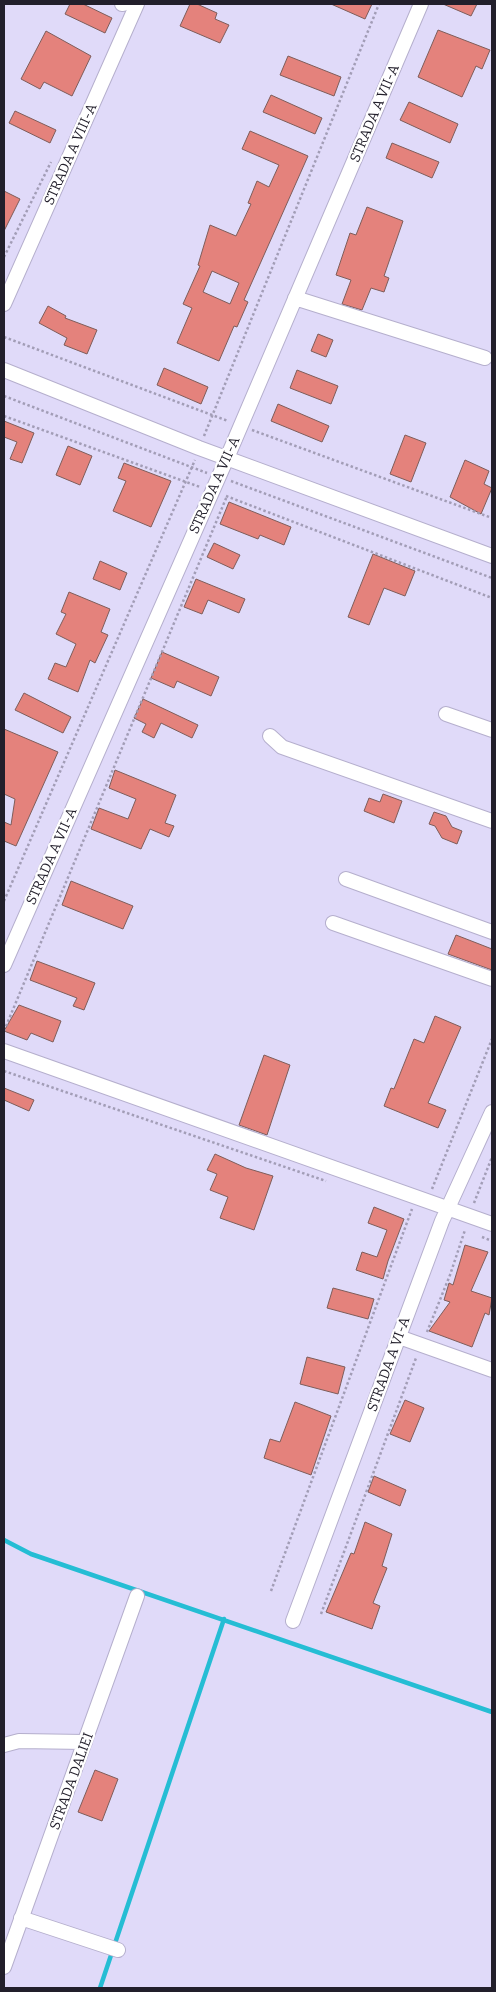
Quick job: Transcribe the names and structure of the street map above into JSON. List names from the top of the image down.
{
  "streets": {
    "street": [
      "STRADA A VII-A",
      "STRADA A VIII-A",
      "STRADA A VI-A",
      "STRADA DALIEI"
    ]
  }
}
